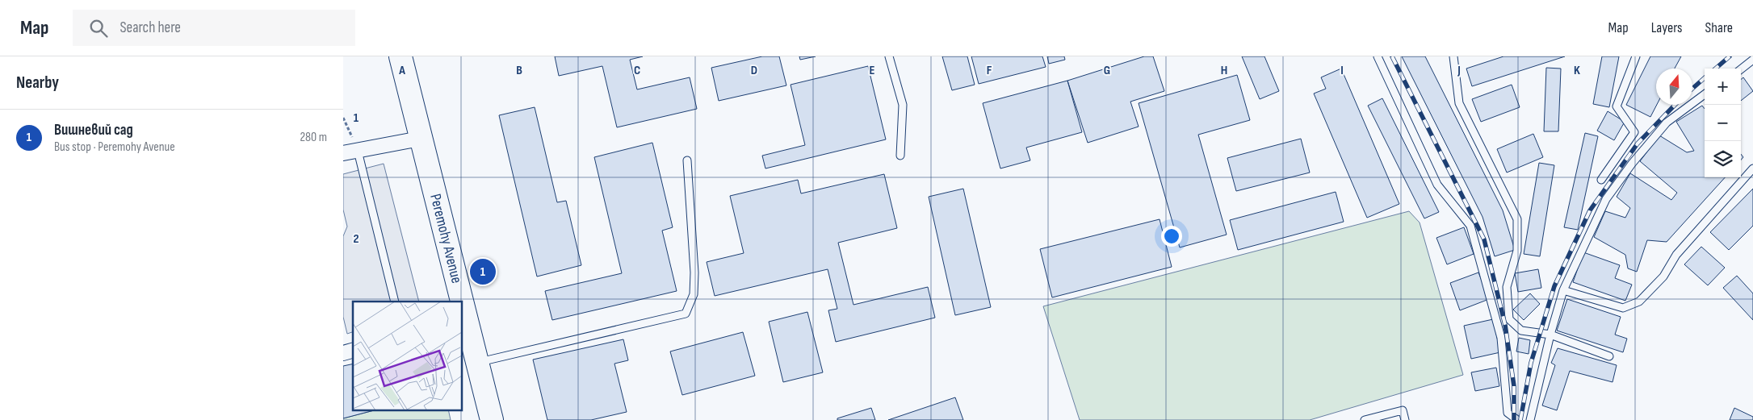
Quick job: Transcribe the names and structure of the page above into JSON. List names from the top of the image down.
{
  "streets": {
    "main road": ["Peremohy Avenue"]
  },
  "north": "top",
  "page": {
    "header": "Map",
    "search": "Search here",
    "nav": ["Map", "Layers", "Share"],
    "heading": "Nearby",
    "map_buttons": ["+", "−"],
    "list": [
      {
        "mark": "1",
        "name": "Вишневий сад",
        "note": "Bus stop · Peremohy Avenue",
        "value": "280 m"
      }
    ],
    "pins": "1"
  },
  "grid": {
    "columns": [
      "A",
      "B",
      "C",
      "D",
      "E",
      "F",
      "G",
      "H",
      "I",
      "J",
      "K"
    ],
    "rows": ["1", "2"]
  }
}
